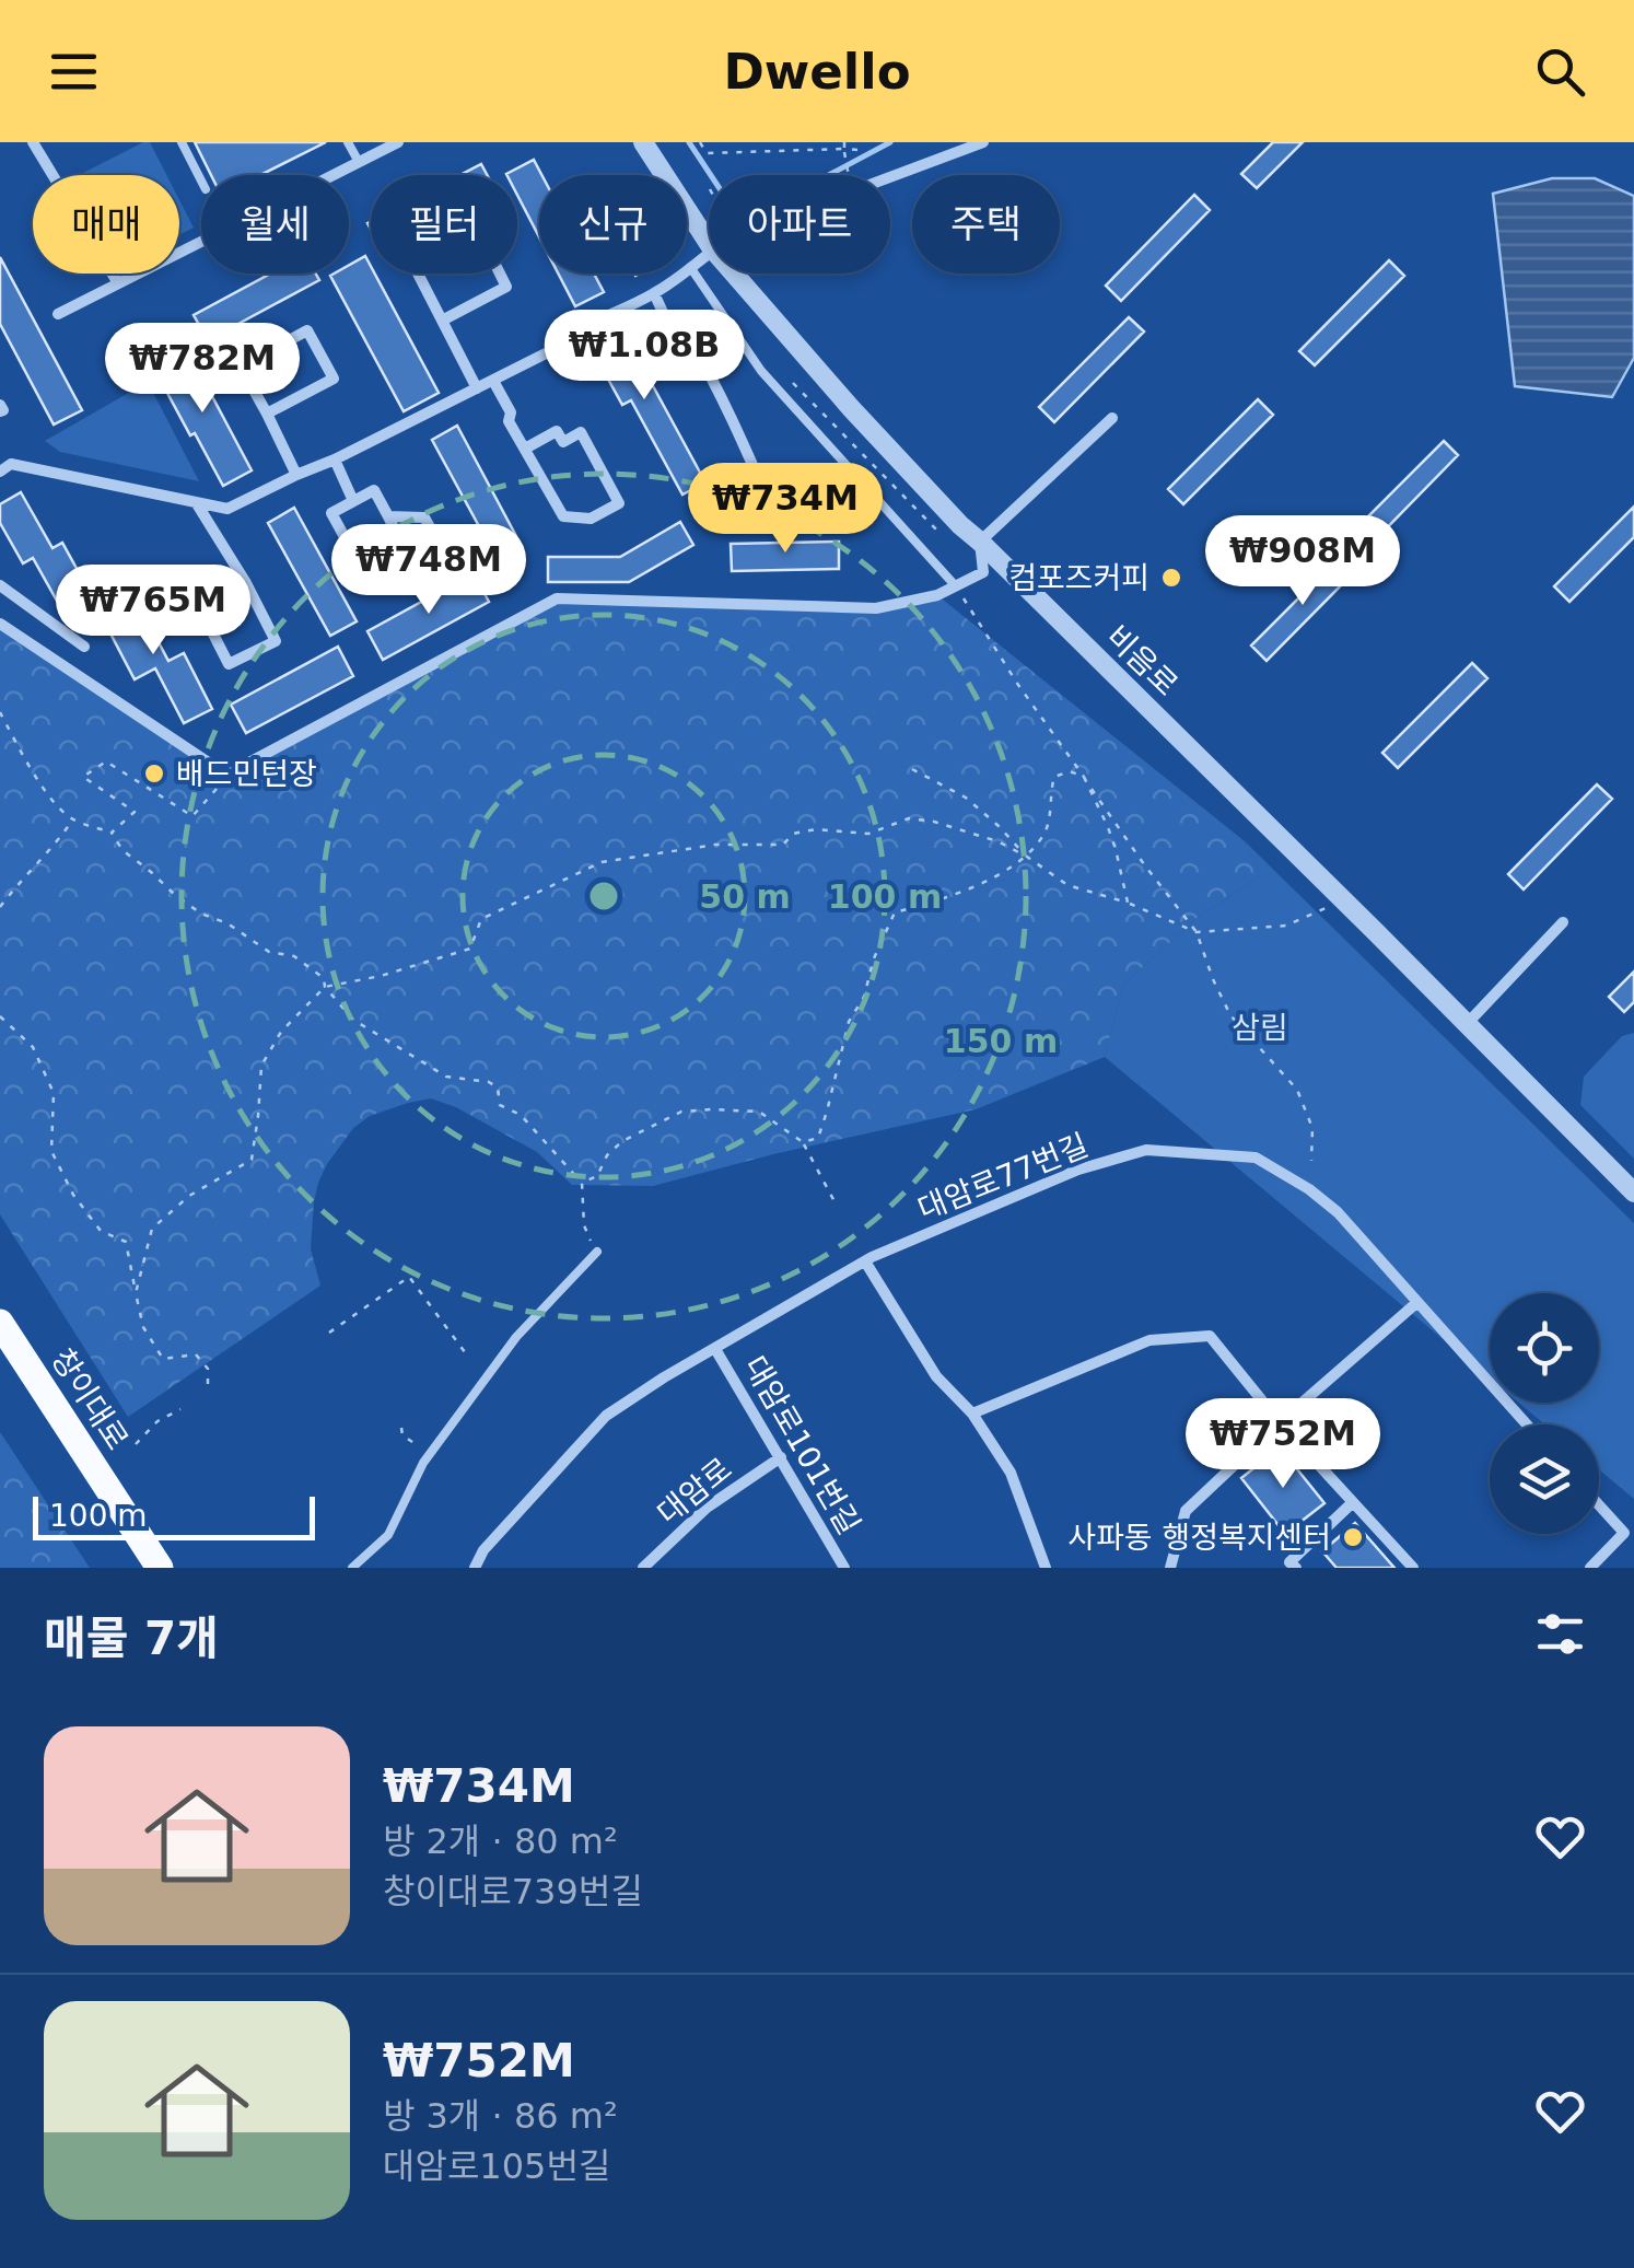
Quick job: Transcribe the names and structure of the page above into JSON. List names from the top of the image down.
{
  "streets": {
    "main road": ["창이대로"],
    "street": [
      "비음로",
      "대암로77번길",
      "대암로101번길",
      "대암로"
    ]
  },
  "crossings": [
    ["대암로77번길", "대암로101번길"],
    ["대암로101번길", "대암로"]
  ],
  "parks": ["삼림"],
  "places": ["컴포즈커피", "배드민턴장", "사파동 행정복지센터"],
  "scale_bar": "100 m",
  "page": {
    "header": "Dwello",
    "chip": [
      "매매",
      "월세",
      "필터",
      "신규",
      "아파트",
      "주택"
    ],
    "price": [
      "₩1.08B",
      "₩782M",
      "₩734M",
      "₩908M",
      "₩748M",
      "₩765M",
      "₩752M"
    ],
    "scale": "100 m",
    "heading": "매물 7개",
    "list": [
      {
        "name": "₩734M",
        "note": "방 2개 · 80 m² · 창이대로739번길"
      },
      {
        "name": "₩752M",
        "note": "방 3개 · 86 m² · 대암로105번길"
      }
    ]
  },
  "rings": ["50 m", "100 m", "150 m"]
}
